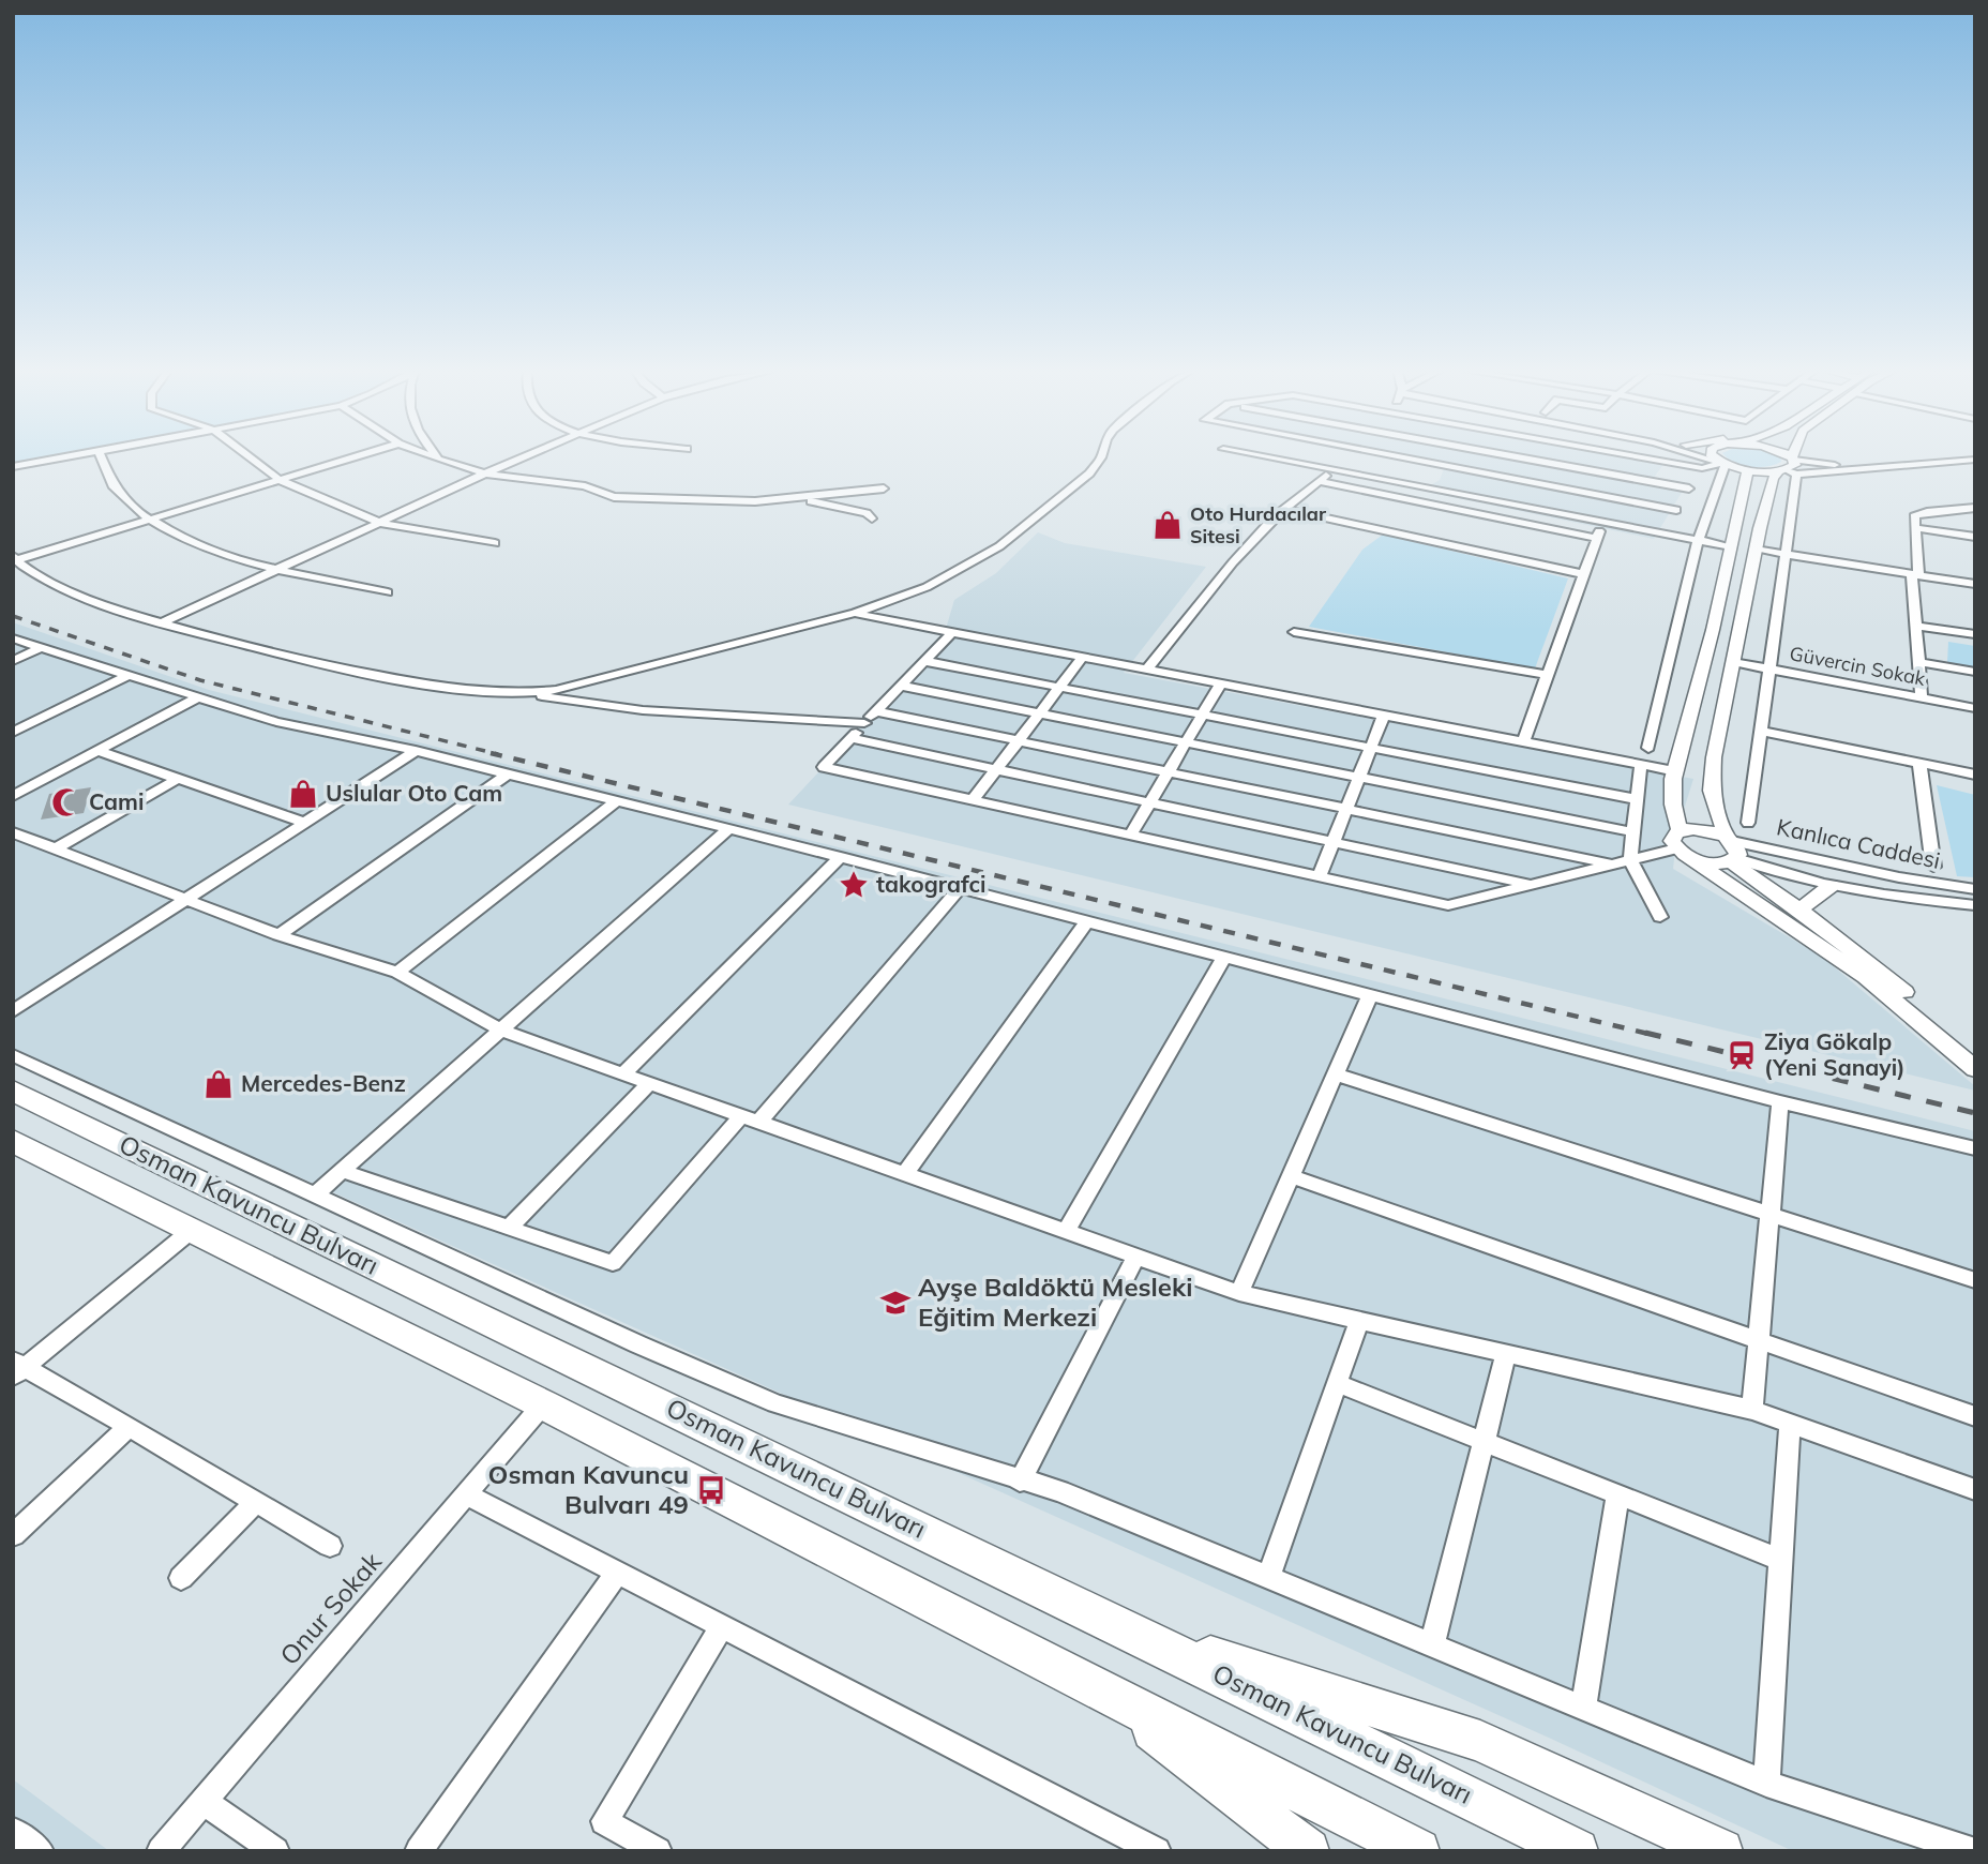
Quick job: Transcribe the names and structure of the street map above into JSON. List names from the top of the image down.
{
  "streets": {
    "highway": ["Osman Kavuncu Bulvarı"],
    "street": ["Güvercin Sokak", "Kanlıca Caddesi", "Onur Sokak"]
  },
  "crossings": [
    ["Osman Kavuncu Bulvarı", "Onur Sokak"]
  ],
  "places": {
    "shop": ["Oto Hurdacılar Sitesi", "Uslular Oto Cam", "Mercedes-Benz"],
    "mosque": ["Cami"],
    "place": ["takografci"],
    "station": ["Ziya Gökalp (Yeni Sanayi)"],
    "school or university": ["Ayşe Baldöktü Mesleki Eğitim Merkezi"],
    "bus stop": ["Osman Kavuncu Bulvarı 49"]
  }
}
